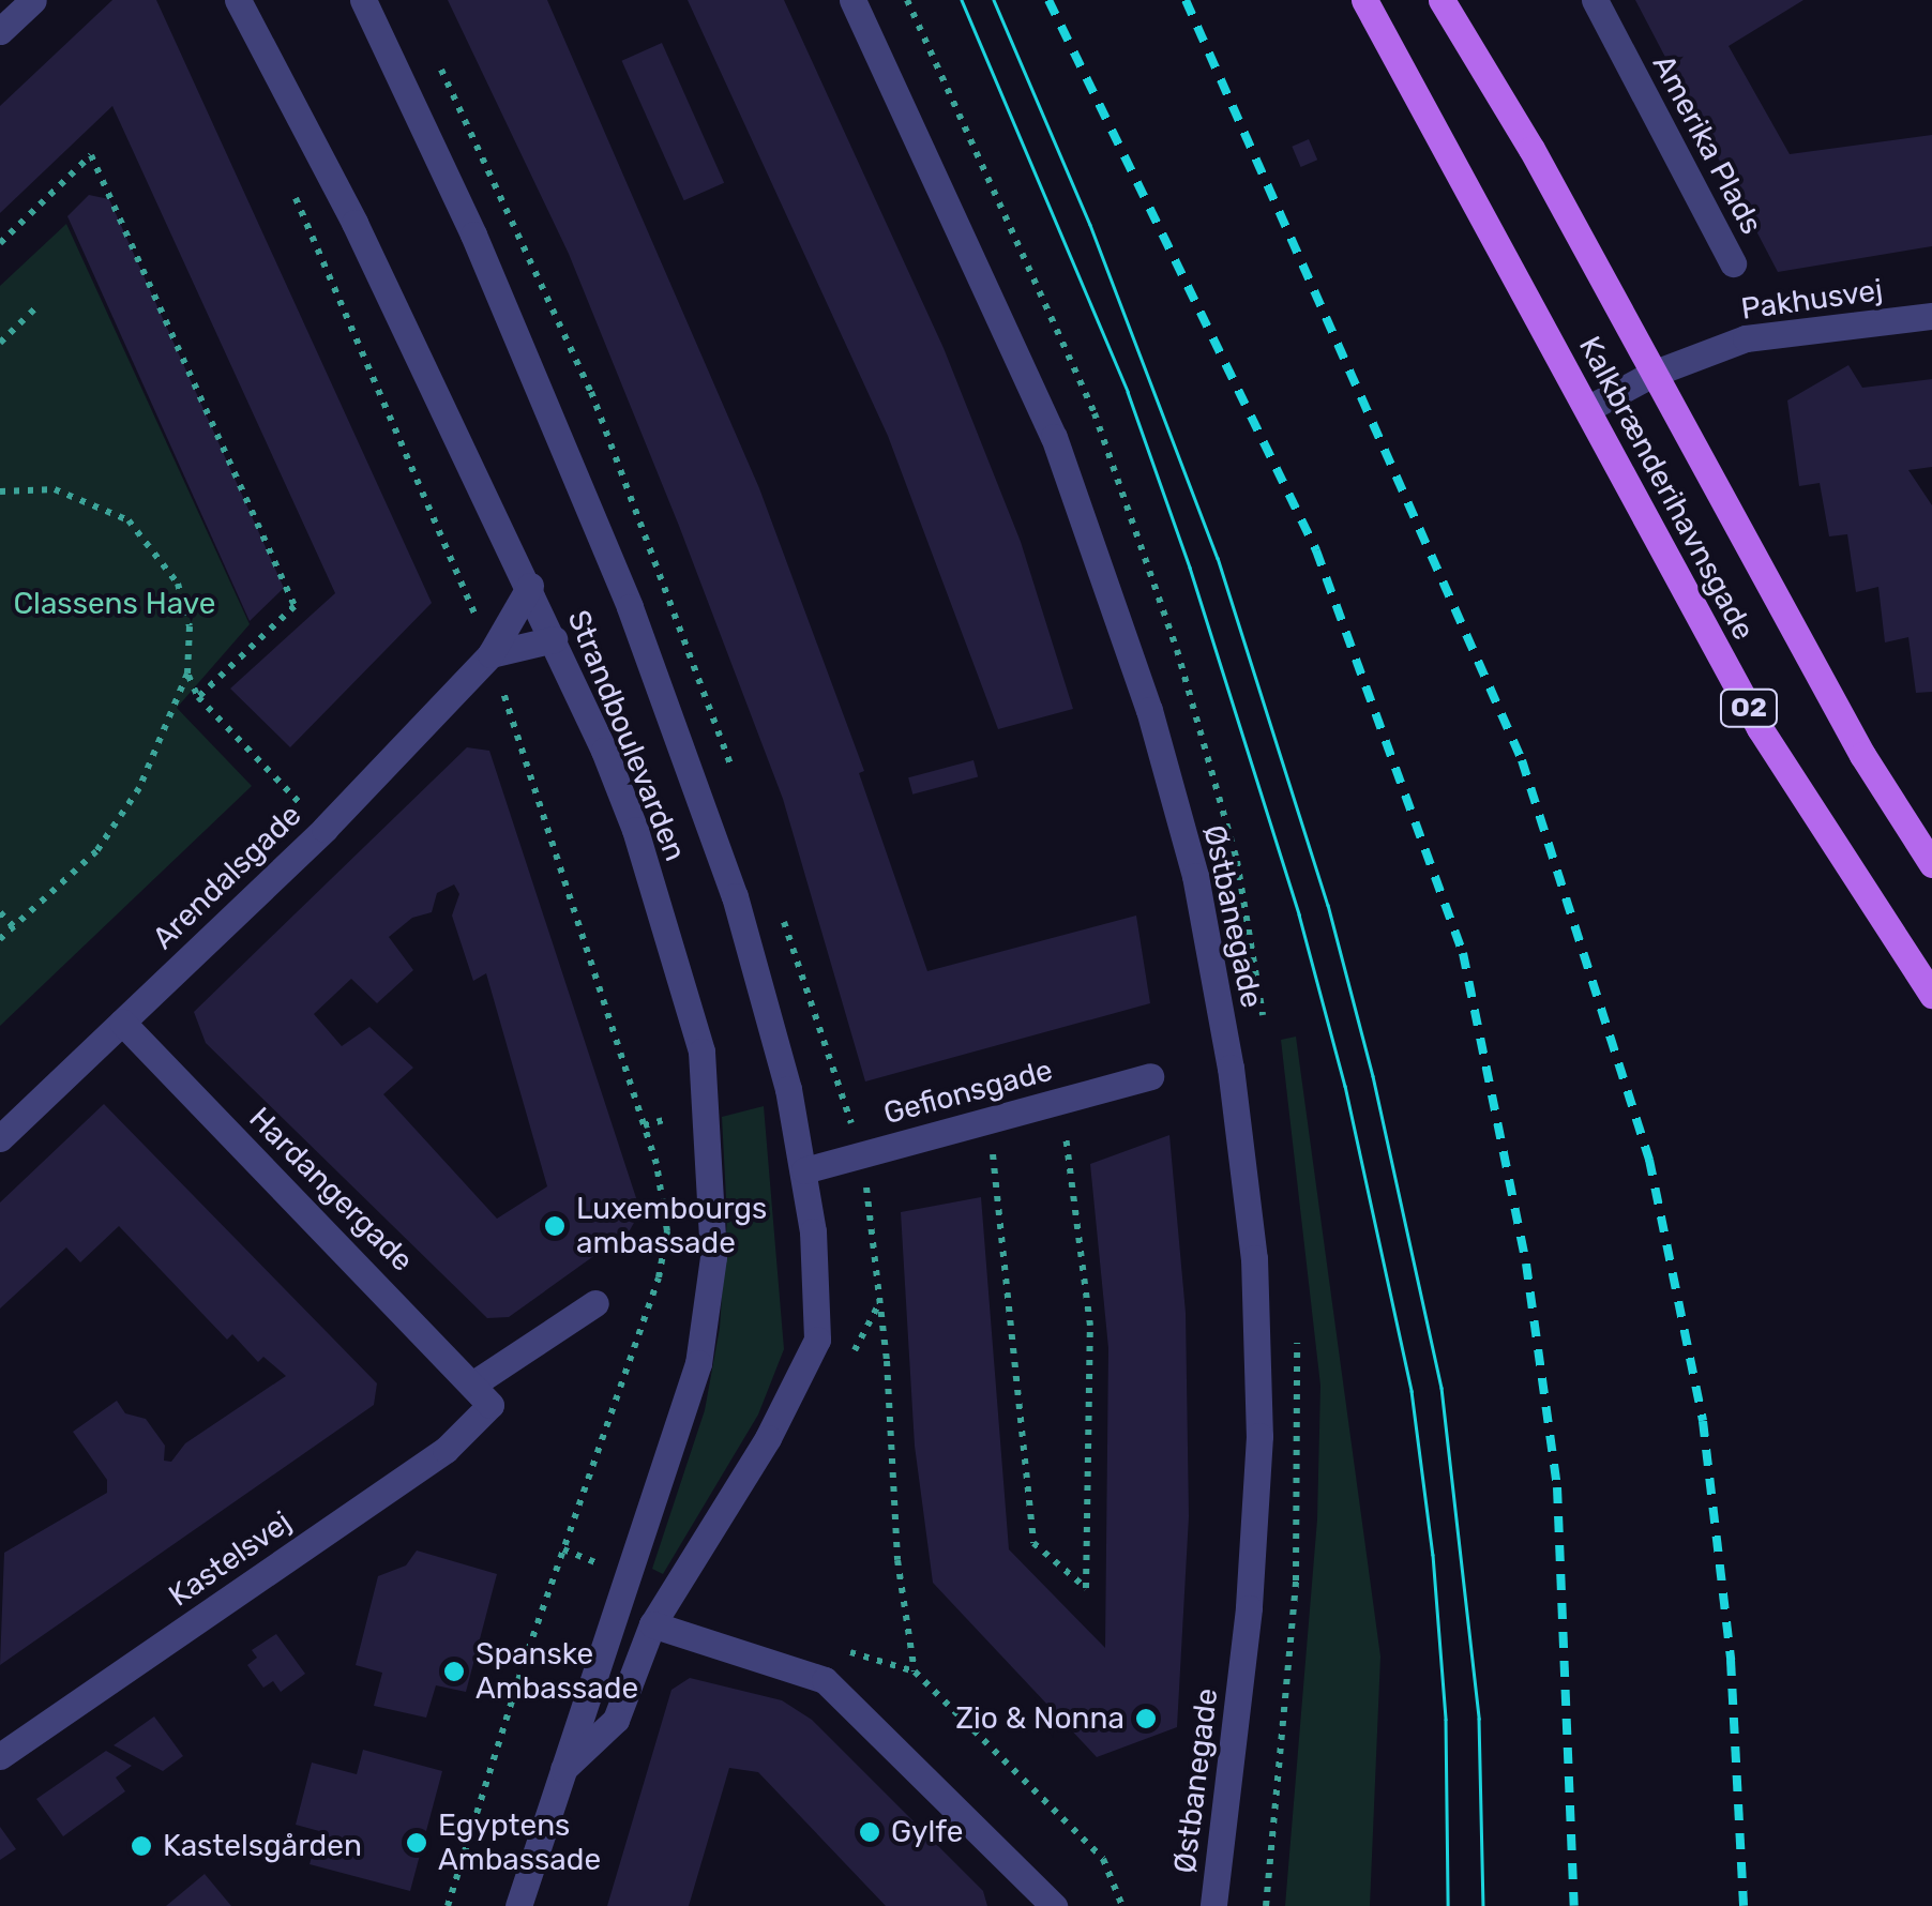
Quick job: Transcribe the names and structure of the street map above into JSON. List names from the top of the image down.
{
  "streets": {
    "main road": ["Kalkbrænderihavnsgade", "O2"],
    "street": [
      "Amerika Plads",
      "Pakhusvej",
      "Strandboulevarden",
      "Arendalsgade",
      "Østbanegade",
      "Gefionsgade",
      "Hardangergade",
      "Kastelsvej"
    ]
  },
  "crossings": [
    ["Pakhusvej", "Kalkbrænderihavnsgade"],
    ["Strandboulevarden", "Arendalsgade"],
    ["Strandboulevarden", "Gefionsgade"],
    ["Arendalsgade", "Hardangergade"],
    ["Hardangergade", "Kastelsvej"]
  ],
  "parks": ["Classens Have"],
  "places": [
    "Luxembourgs ambassade",
    "Spanske Ambassade",
    "Zio & Nonna",
    "Gylfe",
    "Egyptens Ambassade",
    "Kastelsgården"
  ]
}
